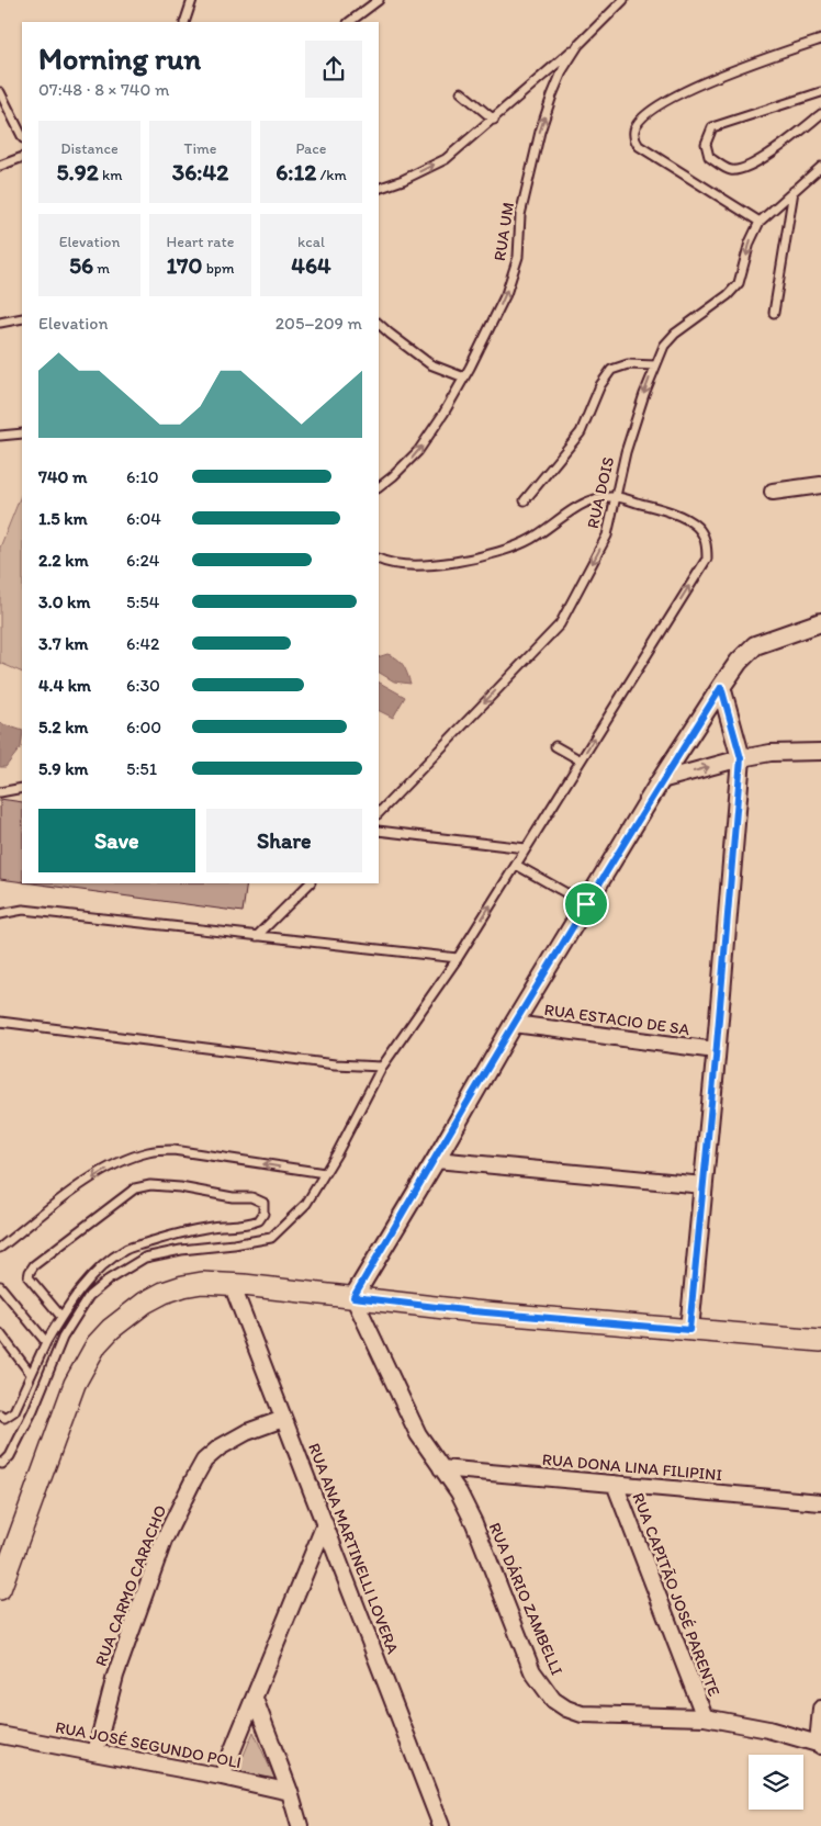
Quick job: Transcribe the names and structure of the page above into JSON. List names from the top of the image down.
{
  "streets": {
    "street": [
      "RUA ESTACIO DE SA",
      "RUA DONA LINA FILIPINI",
      "RUA ANA MARTINELLI LOVERA",
      "RUA CARMO CARACHO",
      "RUA CAPITÃO JOSÉ PARENTE",
      "RUA DÁRIO ZAMBELLI",
      "RUA JOSÉ SEGUNDO POLI"
    ],
    "lane": ["RUA UM", "RUA DOIS"]
  },
  "crossings": [
    ["RUA DONA LINA FILIPINI", "RUA CAPITÃO JOSÉ PARENTE"],
    ["RUA DONA LINA FILIPINI", "RUA DÁRIO ZAMBELLI"],
    ["RUA ANA MARTINELLI LOVERA", "RUA CARMO CARACHO"],
    ["RUA CARMO CARACHO", "RUA JOSÉ SEGUNDO POLI"],
    ["RUA CAPITÃO JOSÉ PARENTE", "RUA DÁRIO ZAMBELLI"]
  ],
  "one_way": ["RUA UM"],
  "page": {
    "heading": ["Morning run", "07:48 · 8 × 740 m"],
    "stats": [
      ["Distance", "5.92 km"],
      ["Time", "36:42"],
      ["Pace", "6:12 /km"],
      ["Elevation", "56 m"],
      ["Heart rate", "170 bpm"],
      ["kcal", "464"]
    ],
    "chart": ["Elevation", "205–209 m"],
    "list": [
      {
        "name": "740 m",
        "note": "6:10"
      },
      {
        "name": "1.5 km",
        "note": "6:04"
      },
      {
        "name": "2.2 km",
        "note": "6:24"
      },
      {
        "name": "3.0 km",
        "note": "5:54"
      },
      {
        "name": "3.7 km",
        "note": "6:42"
      },
      {
        "name": "4.4 km",
        "note": "6:30"
      },
      {
        "name": "5.2 km",
        "note": "6:00"
      },
      {
        "name": "5.9 km",
        "note": "5:51"
      }
    ],
    "buttons": ["Save", "Share"]
  }
}
